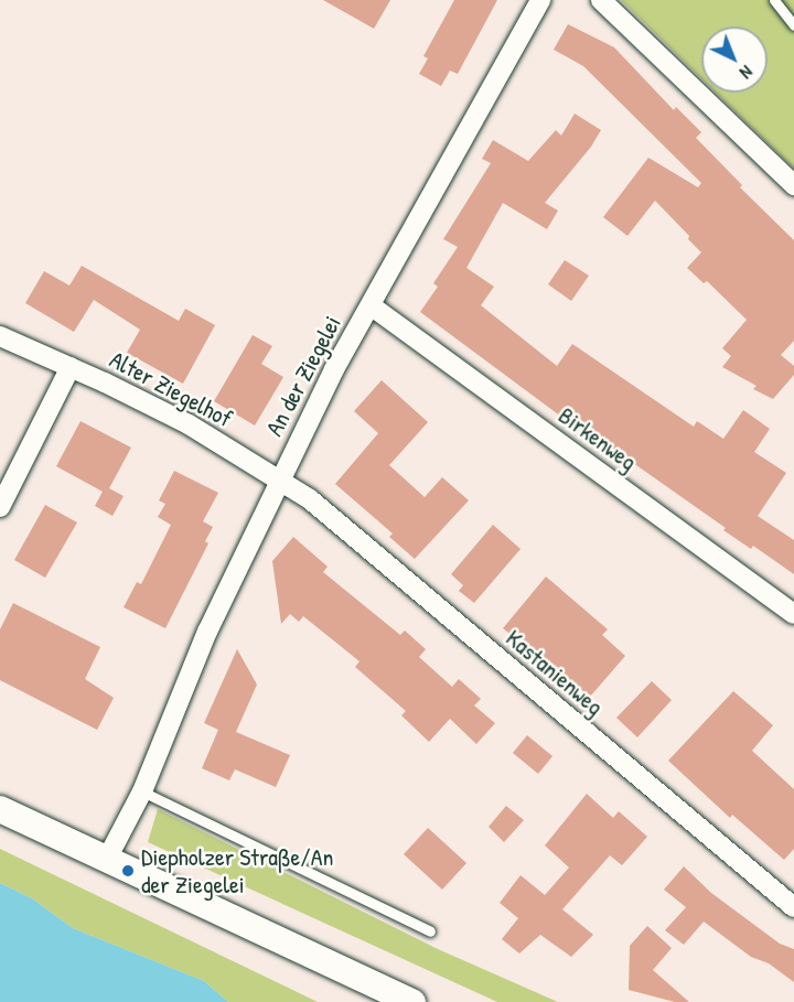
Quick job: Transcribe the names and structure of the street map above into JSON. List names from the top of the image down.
{
  "streets": {
    "street": [
      "An der Ziegelei",
      "Alter Ziegelhof",
      "Birkenweg",
      "Kastanienweg"
    ]
  },
  "crossings": [
    ["An der Ziegelei", "Alter Ziegelhof"],
    ["An der Ziegelei", "Birkenweg"],
    ["An der Ziegelei", "Kastanienweg"],
    ["Alter Ziegelhof", "Kastanienweg"]
  ],
  "places": ["Diepholzer Straße/An der Ziegelei"],
  "north": "bottom right"
}
